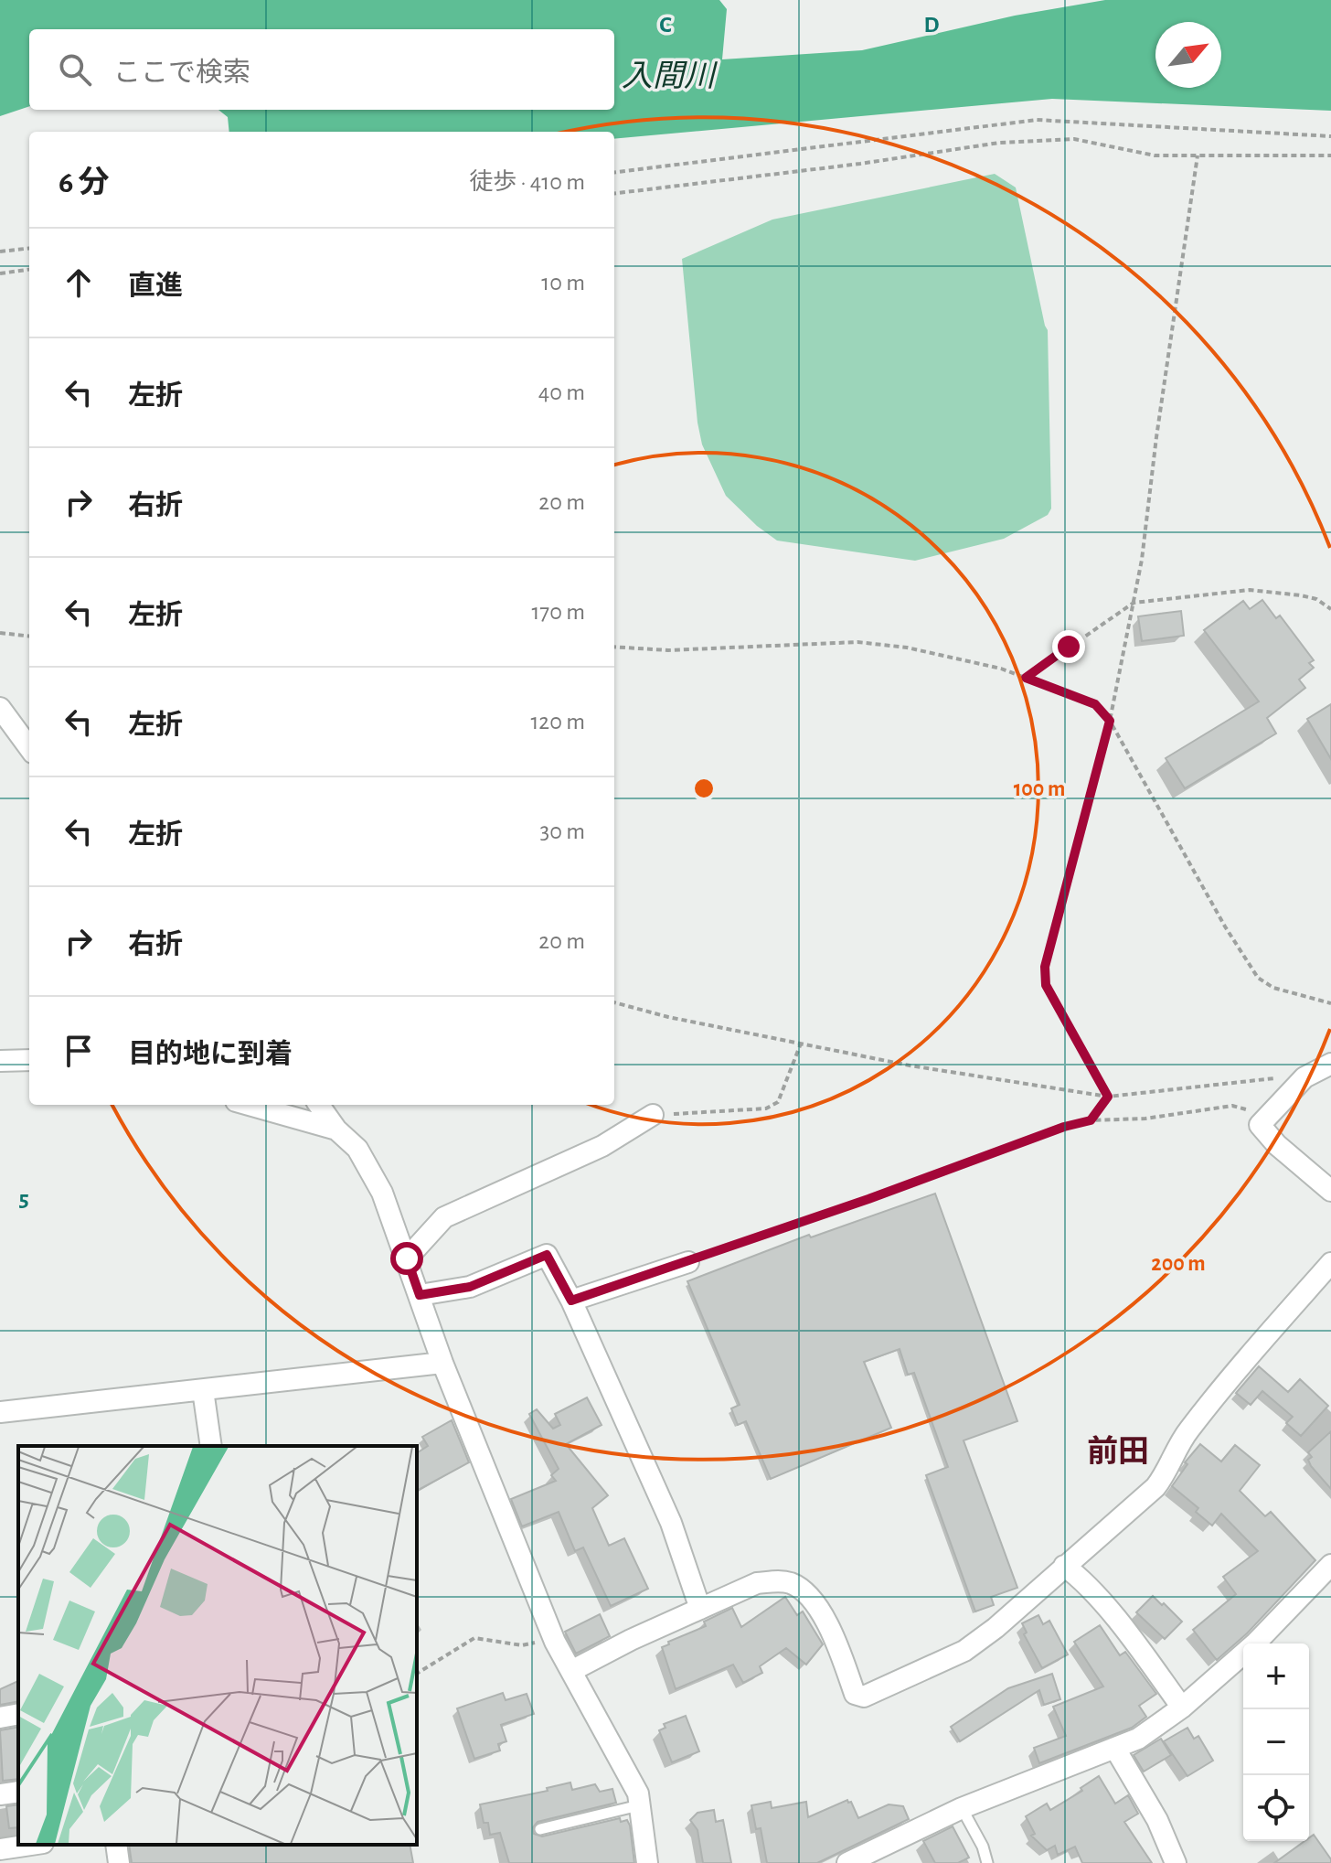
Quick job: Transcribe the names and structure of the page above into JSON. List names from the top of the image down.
{
  "districts": ["前田"],
  "water": ["入間川"],
  "north": "top right",
  "page": {
    "search": "ここで検索",
    "heading": ["6 分", "徒歩 · 410 m"],
    "list": [
      ["直進", "10 m"],
      ["左折", "40 m"],
      ["右折", "20 m"],
      ["左折", "170 m"],
      ["左折", "120 m"],
      ["左折", "30 m"],
      ["右折", "20 m"],
      "目的地に到着"
    ],
    "map_buttons": ["+", "−"]
  },
  "grid": {
    "columns": ["C", "D"],
    "rows": ["5"]
  },
  "rings": ["100 m", "200 m"]
}
